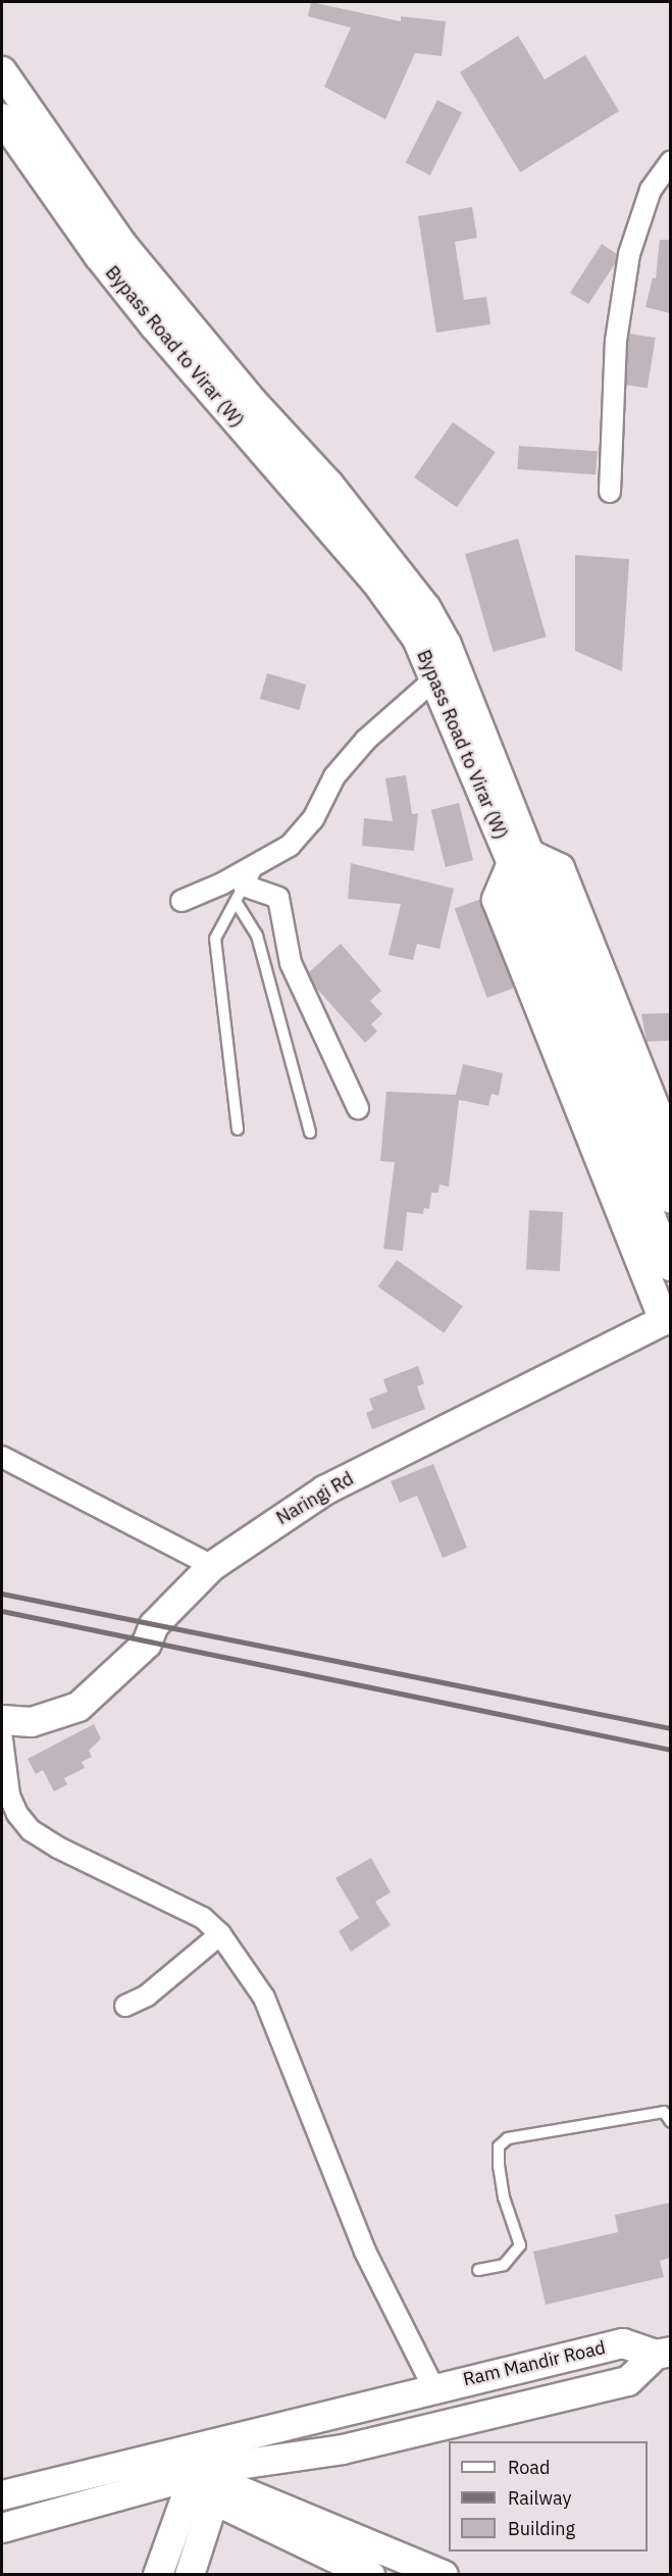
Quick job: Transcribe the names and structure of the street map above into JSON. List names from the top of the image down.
{
  "streets": {
    "street": ["Bypass Road to Virar (W)", "Naringi Rd", "Ram Mandir Road"]
  },
  "legend": ["Road", "Railway", "Building"]
}
